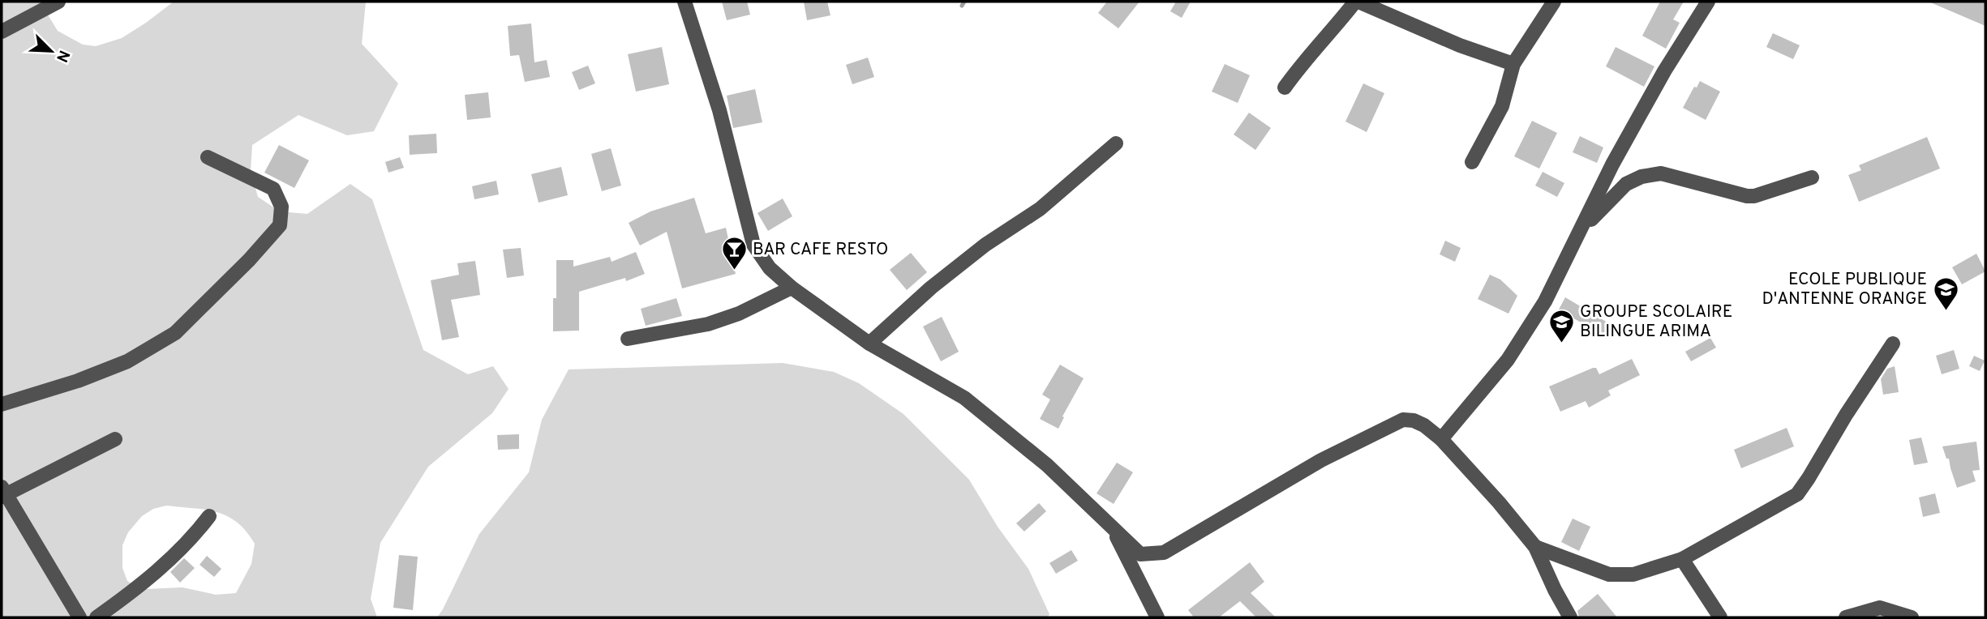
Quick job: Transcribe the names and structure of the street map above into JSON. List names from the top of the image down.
{
  "places": {
    "bar": ["BAR CAFE RESTO"],
    "school or university": ["ECOLE PUBLIQUE D'ANTENNE ORANGE", "GROUPE SCOLAIRE BILINGUE ARIMA"]
  },
  "north": "bottom right"
}
